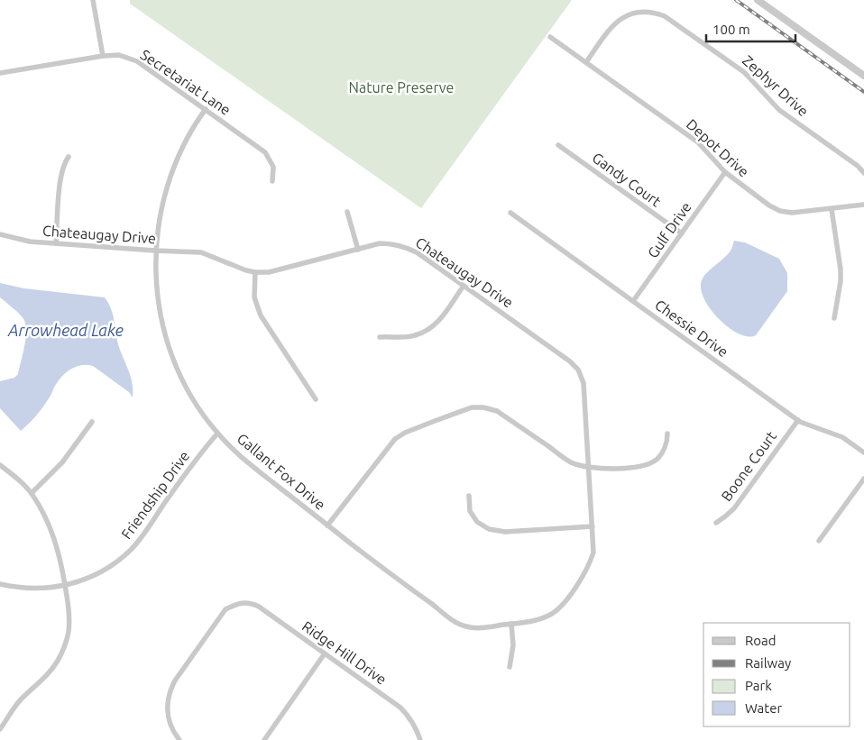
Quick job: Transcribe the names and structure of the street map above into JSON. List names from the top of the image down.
{
  "streets": {
    "street": [
      "Secretariat Lane",
      "Zephyr Drive",
      "Depot Drive",
      "Gandy Court",
      "Gulf Drive",
      "Chateaugay Drive",
      "Chessie Drive",
      "Boone Court",
      "Gallant Fox Drive",
      "Friendship Drive",
      "Ridge Hill Drive"
    ]
  },
  "crossings": [
    ["Secretariat Lane", "Gallant Fox Drive"],
    ["Zephyr Drive", "Depot Drive"],
    ["Depot Drive", "Gulf Drive"],
    ["Gandy Court", "Gulf Drive"],
    ["Gulf Drive", "Chessie Drive"],
    ["Chateaugay Drive", "Gallant Fox Drive"],
    ["Chessie Drive", "Boone Court"],
    ["Gallant Fox Drive", "Friendship Drive"]
  ],
  "water": ["Arrowhead Lake"],
  "parks": ["Nature Preserve"],
  "legend": [
    "Road",
    "Railway",
    "Park",
    "Water"
  ],
  "scale_bar": "100 m"
}
